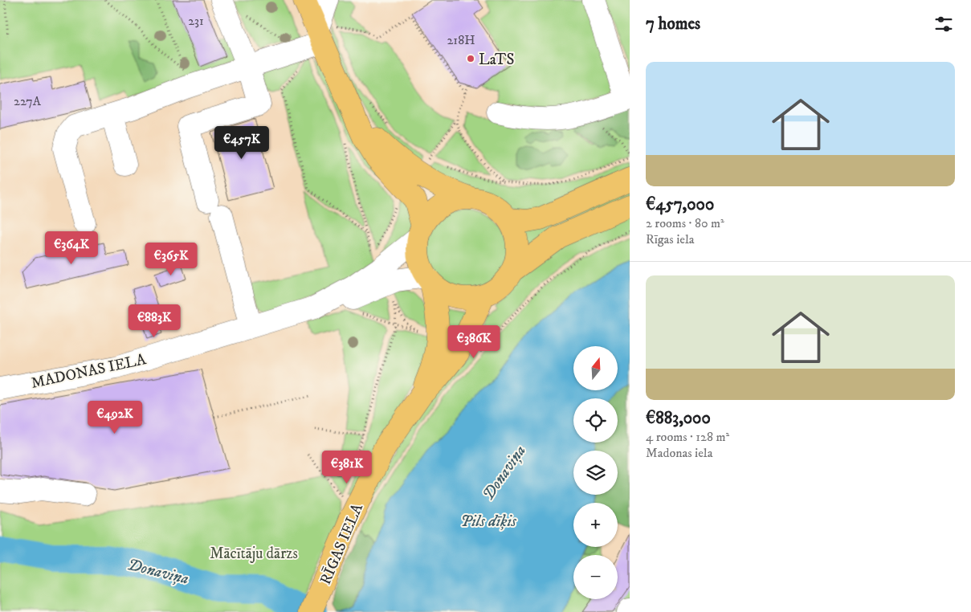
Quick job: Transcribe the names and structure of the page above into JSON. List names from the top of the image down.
{
  "streets": {
    "main road": ["RĪGAS IELA"],
    "street": ["MADONAS IELA"]
  },
  "crossings": [
    ["MADONAS IELA", "RĪGAS IELA"]
  ],
  "water": ["Donaviņa", "Pils dīķis"],
  "parks": ["Mācītāju dārzs"],
  "places": ["LaTS"],
  "house_numbers": ["231", "218H", "227A"],
  "north": "top",
  "page": {
    "heading": "7 homes",
    "list": [
      {
        "name": "€457,000",
        "note": "2 rooms · 80 m² · Rīgas iela"
      },
      {
        "name": "€883,000",
        "note": "4 rooms · 128 m² · Madonas iela"
      }
    ],
    "price": [
      "€457K",
      "€364K",
      "€365K",
      "€883K",
      "€386K",
      "€492K",
      "€381K"
    ],
    "map_buttons": ["+", "−"]
  }
}
